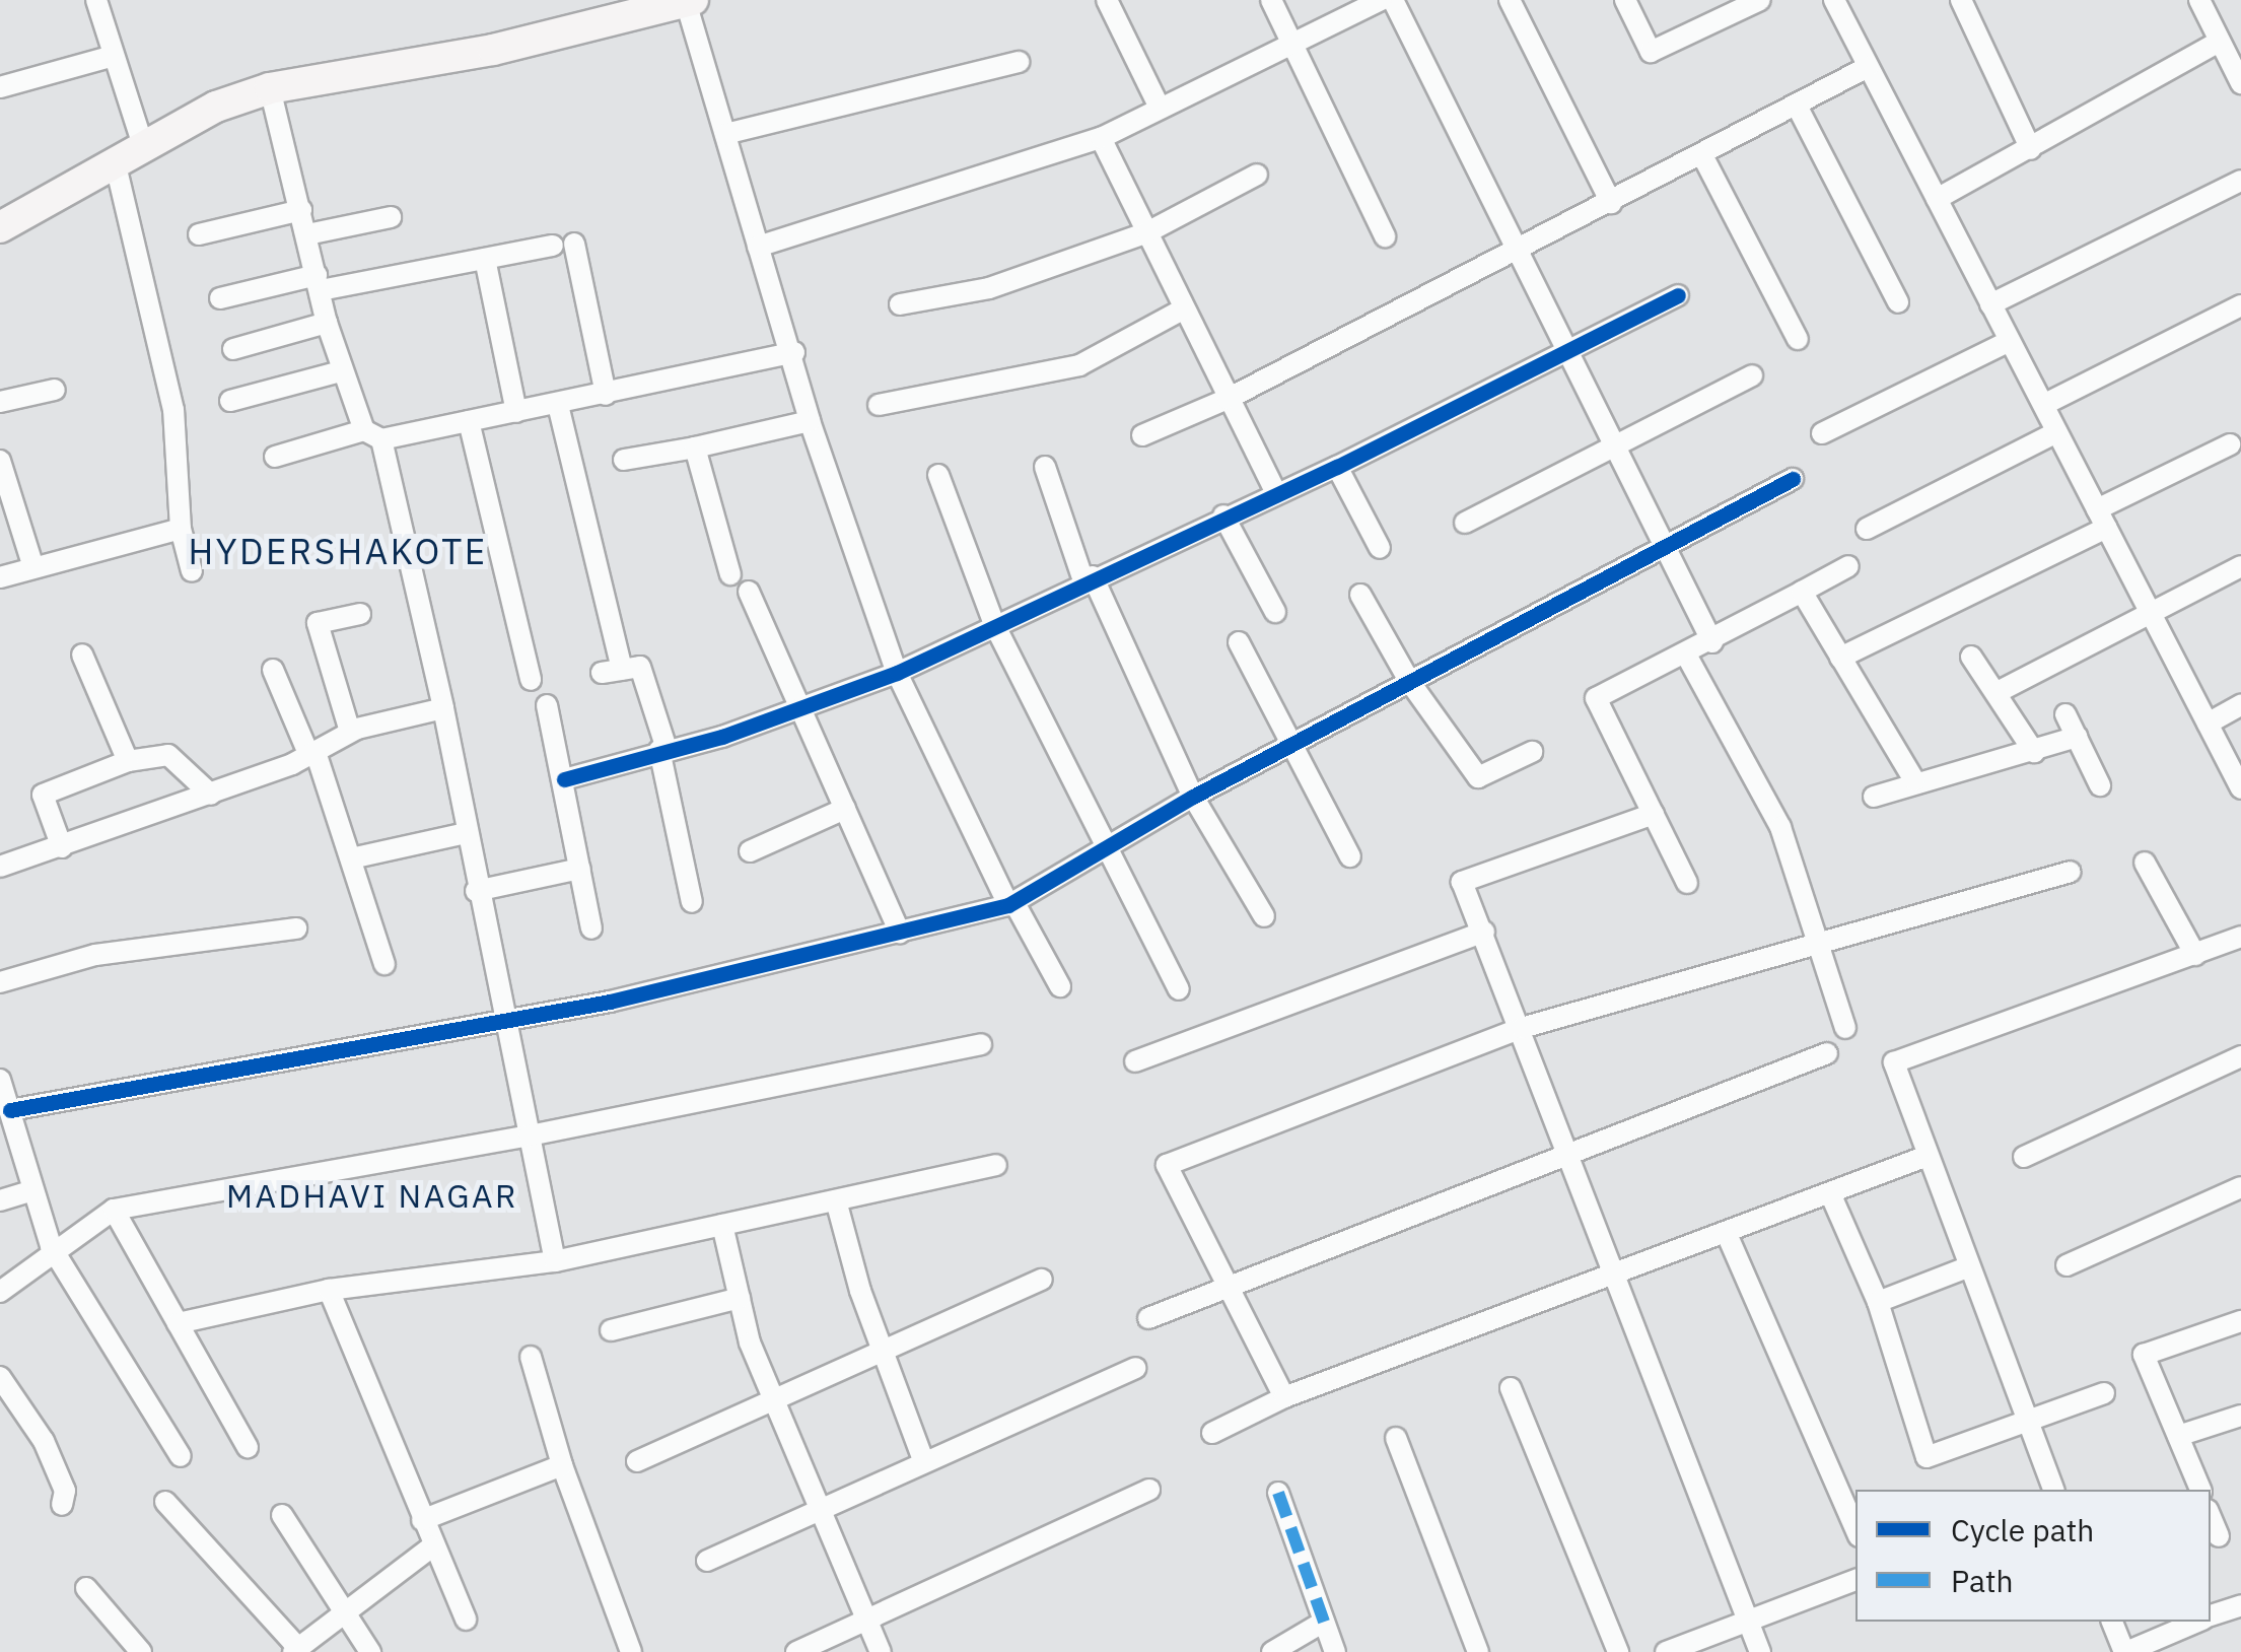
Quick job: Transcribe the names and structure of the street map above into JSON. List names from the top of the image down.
{
  "districts": ["HYDERSHAKOTE", "MADHAVI NAGAR"],
  "legend": ["Cycle path", "Path"]
}
